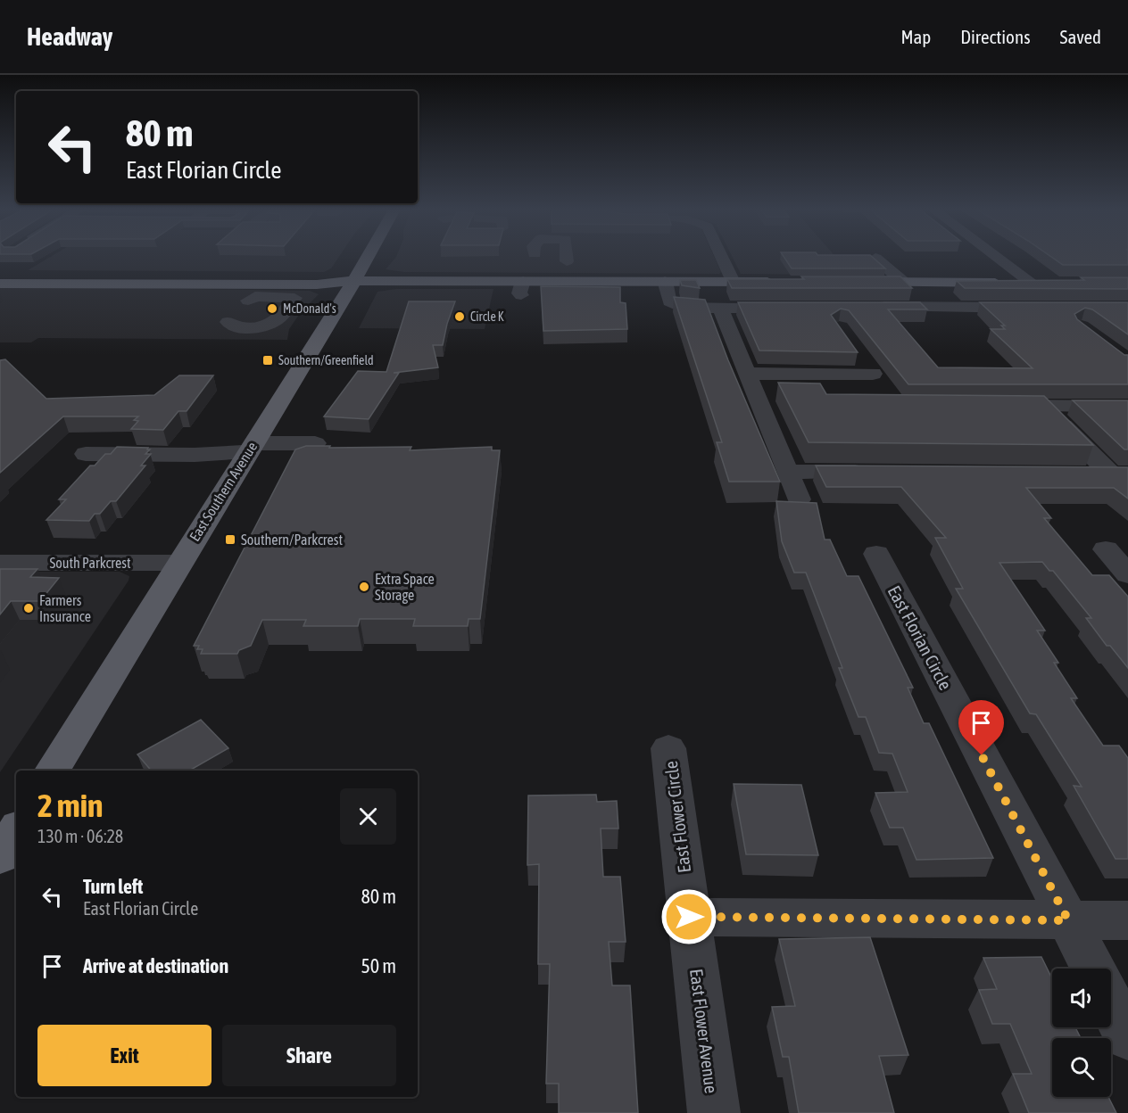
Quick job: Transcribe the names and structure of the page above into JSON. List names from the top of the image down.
{
  "streets": {
    "main road": ["East Southern Avenue"],
    "street": [
      "South Parkcrest",
      "East Florian Circle",
      "East Flower Circle",
      "East Flower Avenue"
    ]
  },
  "crossings": [
    ["East Southern Avenue", "South Parkcrest"],
    ["East Flower Circle", "East Flower Avenue"]
  ],
  "places": {
    "other": [
      "McDonald's",
      "Circle K",
      "Extra Space Storage",
      "Farmers Insurance"
    ],
    "transit": ["Southern/Greenfield", "Southern/Parkcrest"]
  },
  "page": {
    "header": "Headway",
    "nav": ["Map", "Directions", "Saved"],
    "turn": ["80 m", "East Florian Circle"],
    "heading": ["2 min", "130 m · 06:28"],
    "list": [
      {
        "name": "Turn left",
        "note": "East Florian Circle",
        "value": "80 m"
      },
      {
        "name": "Arrive at destination",
        "value": "50 m"
      }
    ],
    "buttons": ["Exit", "Share"]
  }
}
